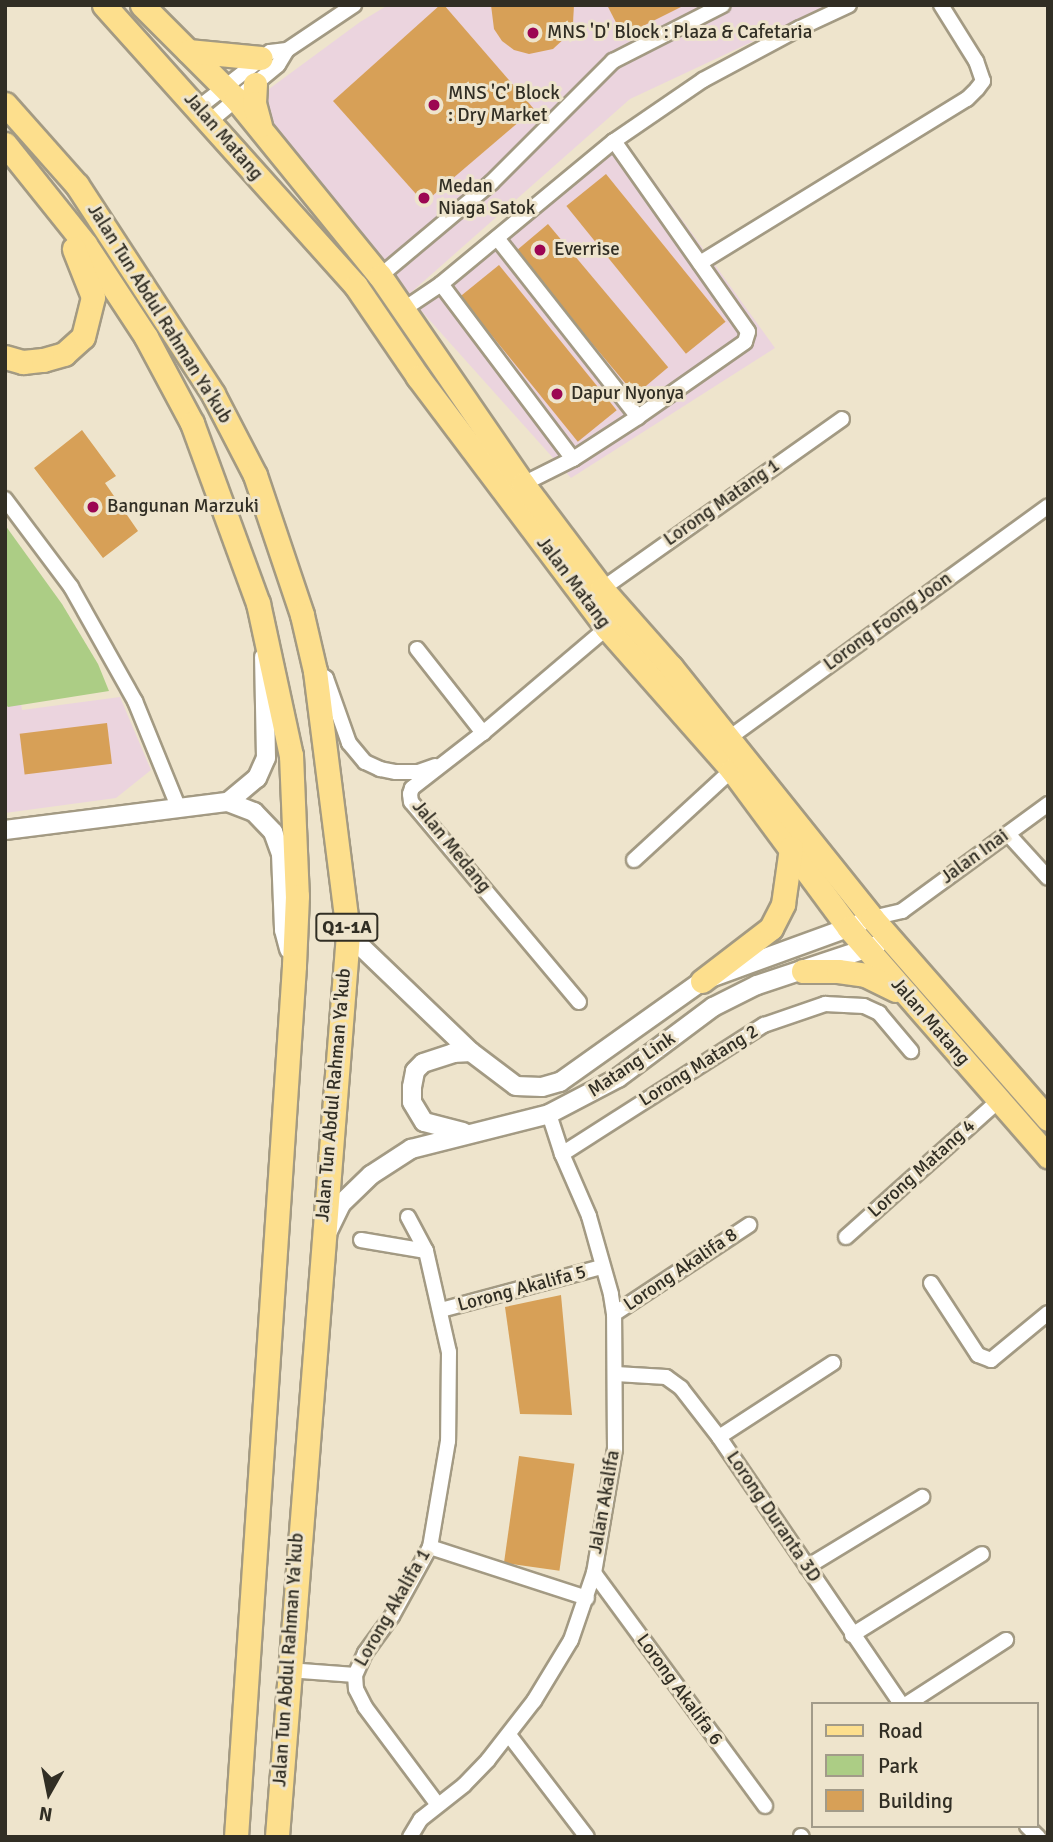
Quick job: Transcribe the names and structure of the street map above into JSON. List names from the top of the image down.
{
  "streets": {
    "main road": ["Jalan Matang", "Jalan Tun Abdul Rahman Ya'kub", "Q1-1A"],
    "street": [
      "Lorong Matang 1",
      "Lorong Foong Joon",
      "Jalan Medang",
      "Jalan Inai",
      "Matang Link",
      "Lorong Matang 2",
      "Lorong Matang 4",
      "Lorong Akalifa 8",
      "Lorong Akalifa 5",
      "Jalan Akalifa",
      "Lorong Duranta 3D",
      "Lorong Akalifa 1",
      "Lorong Akalifa 6"
    ]
  },
  "crossings": [
    ["Jalan Matang", "Lorong Matang 1"],
    ["Jalan Matang", "Lorong Foong Joon"],
    ["Jalan Matang", "Jalan Medang"],
    ["Jalan Matang", "Matang Link"],
    ["Jalan Matang", "Lorong Matang 4"],
    ["Jalan Tun Abdul Rahman Ya'kub", "Matang Link"],
    ["Jalan Tun Abdul Rahman Ya'kub", "Lorong Akalifa 1"],
    ["Matang Link", "Jalan Akalifa"],
    ["Lorong Matang 2", "Jalan Akalifa"],
    ["Lorong Akalifa 8", "Jalan Akalifa"],
    ["Lorong Akalifa 5", "Jalan Akalifa"],
    ["Lorong Akalifa 5", "Lorong Akalifa 1"],
    ["Jalan Akalifa", "Lorong Duranta 3D"],
    ["Jalan Akalifa", "Lorong Akalifa 1"],
    ["Jalan Akalifa", "Lorong Akalifa 6"]
  ],
  "places": [
    "MNS 'D' Block : Plaza & Cafetaria",
    "MNS 'C' Block : Dry Market",
    "Medan Niaga Satok",
    "Everrise",
    "Dapur Nyonya",
    "Bangunan Marzuki"
  ],
  "legend": ["Road", "Park", "Building"],
  "north": "bottom"
}
